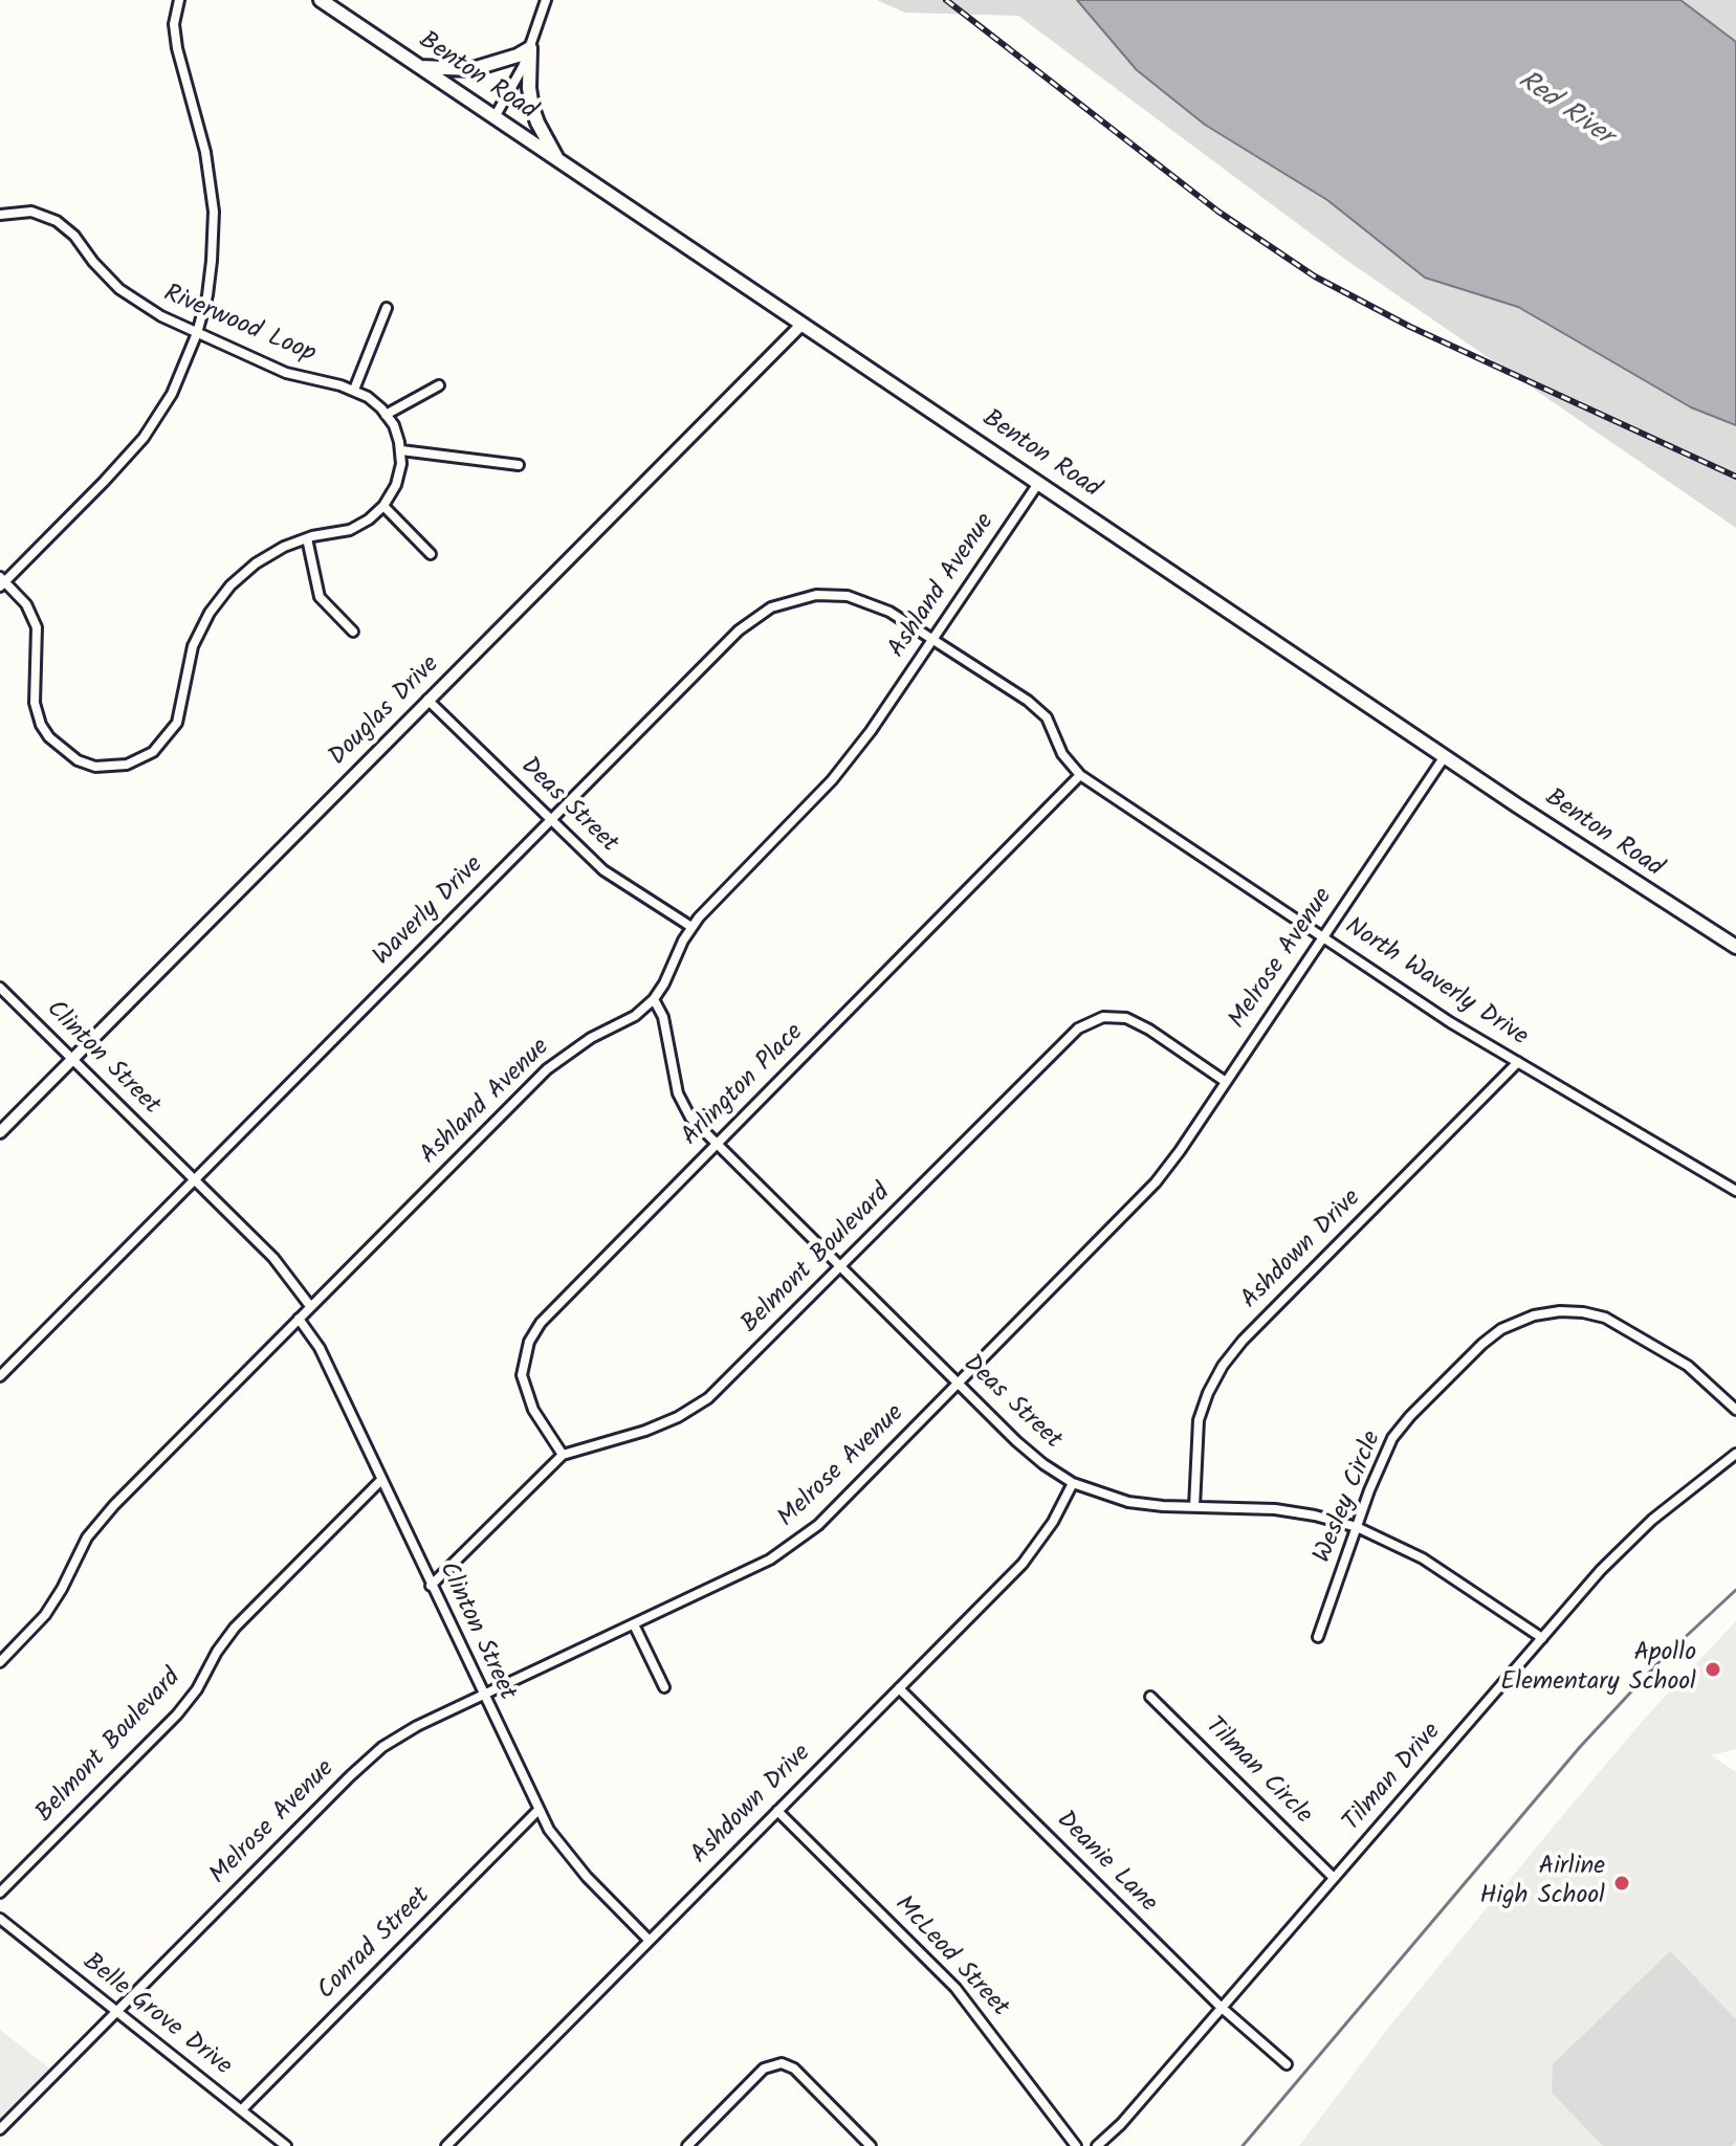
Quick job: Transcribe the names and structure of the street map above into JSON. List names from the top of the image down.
{
  "streets": {
    "main road": ["Benton Road"],
    "street": [
      "Riverwood Loop",
      "Ashland Avenue",
      "Douglas Drive",
      "Deas Street",
      "Waverly Drive",
      "Melrose Avenue",
      "North Waverly Drive",
      "Clinton Street",
      "Arlington Place",
      "Ashdown Drive",
      "Belmont Boulevard",
      "Wesley Circle",
      "Tilman Circle",
      "Tilman Drive",
      "Deanie Lane",
      "Conrad Street",
      "McLeod Street",
      "Belle Grove Drive"
    ]
  },
  "crossings": [
    ["Benton Road", "Ashland Avenue"],
    ["Benton Road", "Douglas Drive"],
    ["Benton Road", "Melrose Avenue"],
    ["Ashland Avenue", "Deas Street"],
    ["Ashland Avenue", "Waverly Drive"],
    ["Ashland Avenue", "North Waverly Drive"],
    ["Ashland Avenue", "Clinton Street"],
    ["Douglas Drive", "Deas Street"],
    ["Douglas Drive", "Clinton Street"],
    ["Deas Street", "Waverly Drive"],
    ["Deas Street", "Melrose Avenue"],
    ["Deas Street", "Arlington Place"],
    ["Deas Street", "Ashdown Drive"],
    ["Deas Street", "Belmont Boulevard"],
    ["Deas Street", "Wesley Circle"],
    ["Deas Street", "Tilman Drive"],
    ["Waverly Drive", "North Waverly Drive"],
    ["Waverly Drive", "Clinton Street"],
    ["Melrose Avenue", "North Waverly Drive"],
    ["Melrose Avenue", "Clinton Street"],
    ["Melrose Avenue", "Belmont Boulevard"],
    ["Melrose Avenue", "Belle Grove Drive"],
    ["North Waverly Drive", "Arlington Place"],
    ["North Waverly Drive", "Ashdown Drive"],
    ["Clinton Street", "Ashdown Drive"],
    ["Clinton Street", "Belmont Boulevard"],
    ["Clinton Street", "Conrad Street"],
    ["Arlington Place", "Belmont Boulevard"],
    ["Ashdown Drive", "Deanie Lane"],
    ["Ashdown Drive", "McLeod Street"],
    ["Tilman Circle", "Tilman Drive"],
    ["Tilman Drive", "Deanie Lane"],
    ["Conrad Street", "Belle Grove Drive"]
  ],
  "water": ["Red River"],
  "places": ["Apollo Elementary School", "Airline High School"]
}
